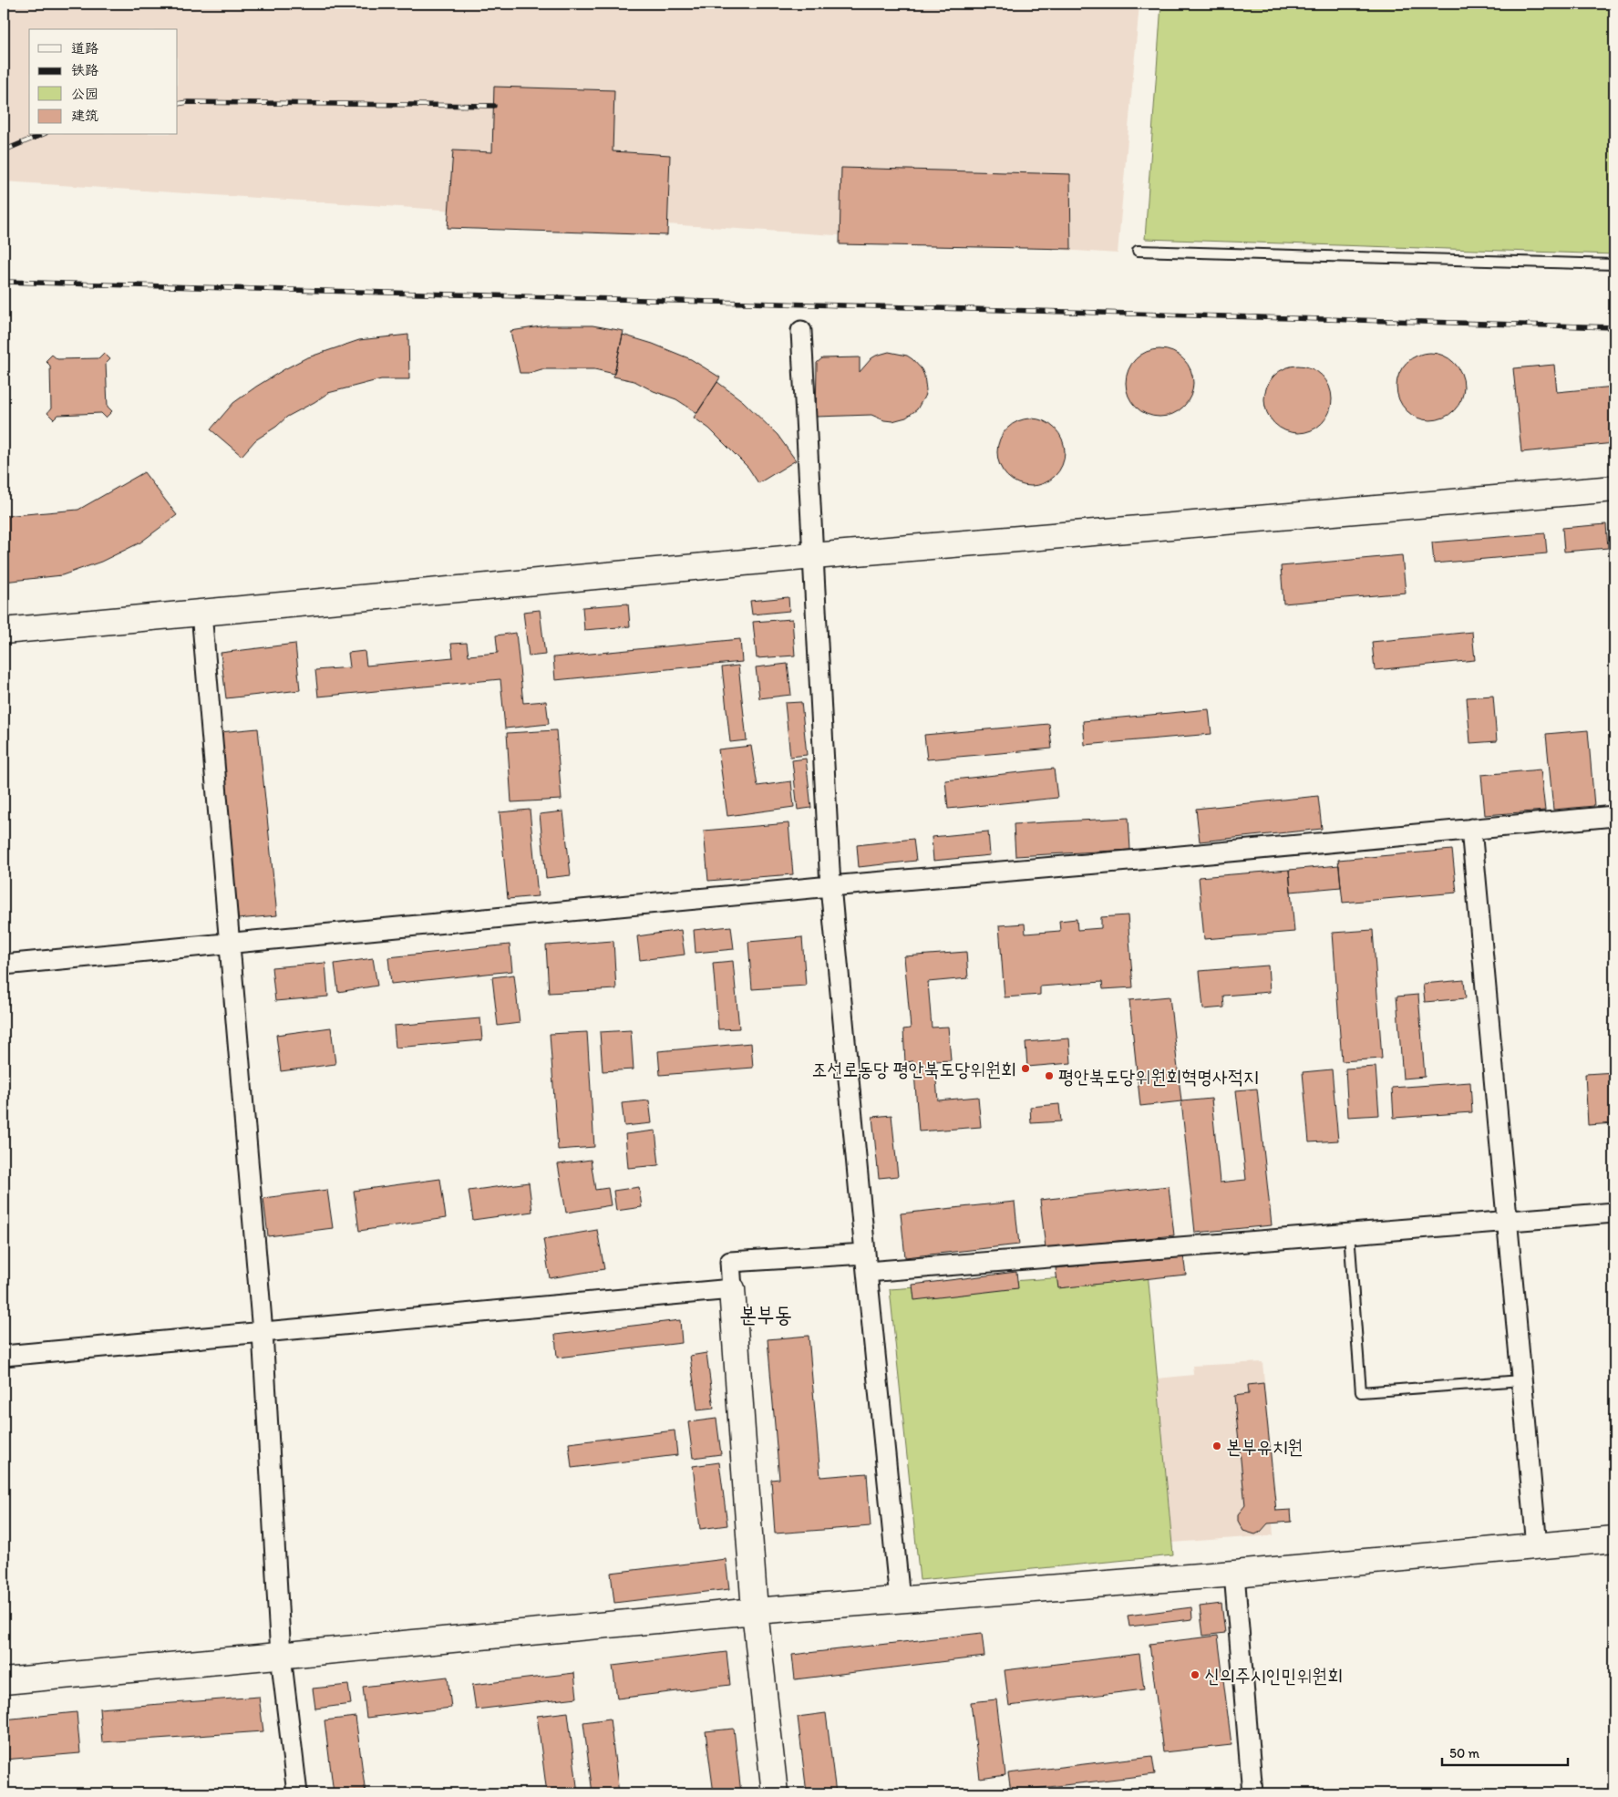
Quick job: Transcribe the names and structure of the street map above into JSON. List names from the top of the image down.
{
  "districts": ["본부동"],
  "places": [
    "조선로동당 평안북도당위원회",
    "평안북도당위원회혁명사적지",
    "본부유치원",
    "신의주시인민위원회"
  ],
  "legend": [
    "道路",
    "铁路",
    "公园",
    "建筑"
  ],
  "scale_bar": "50 m"
}
